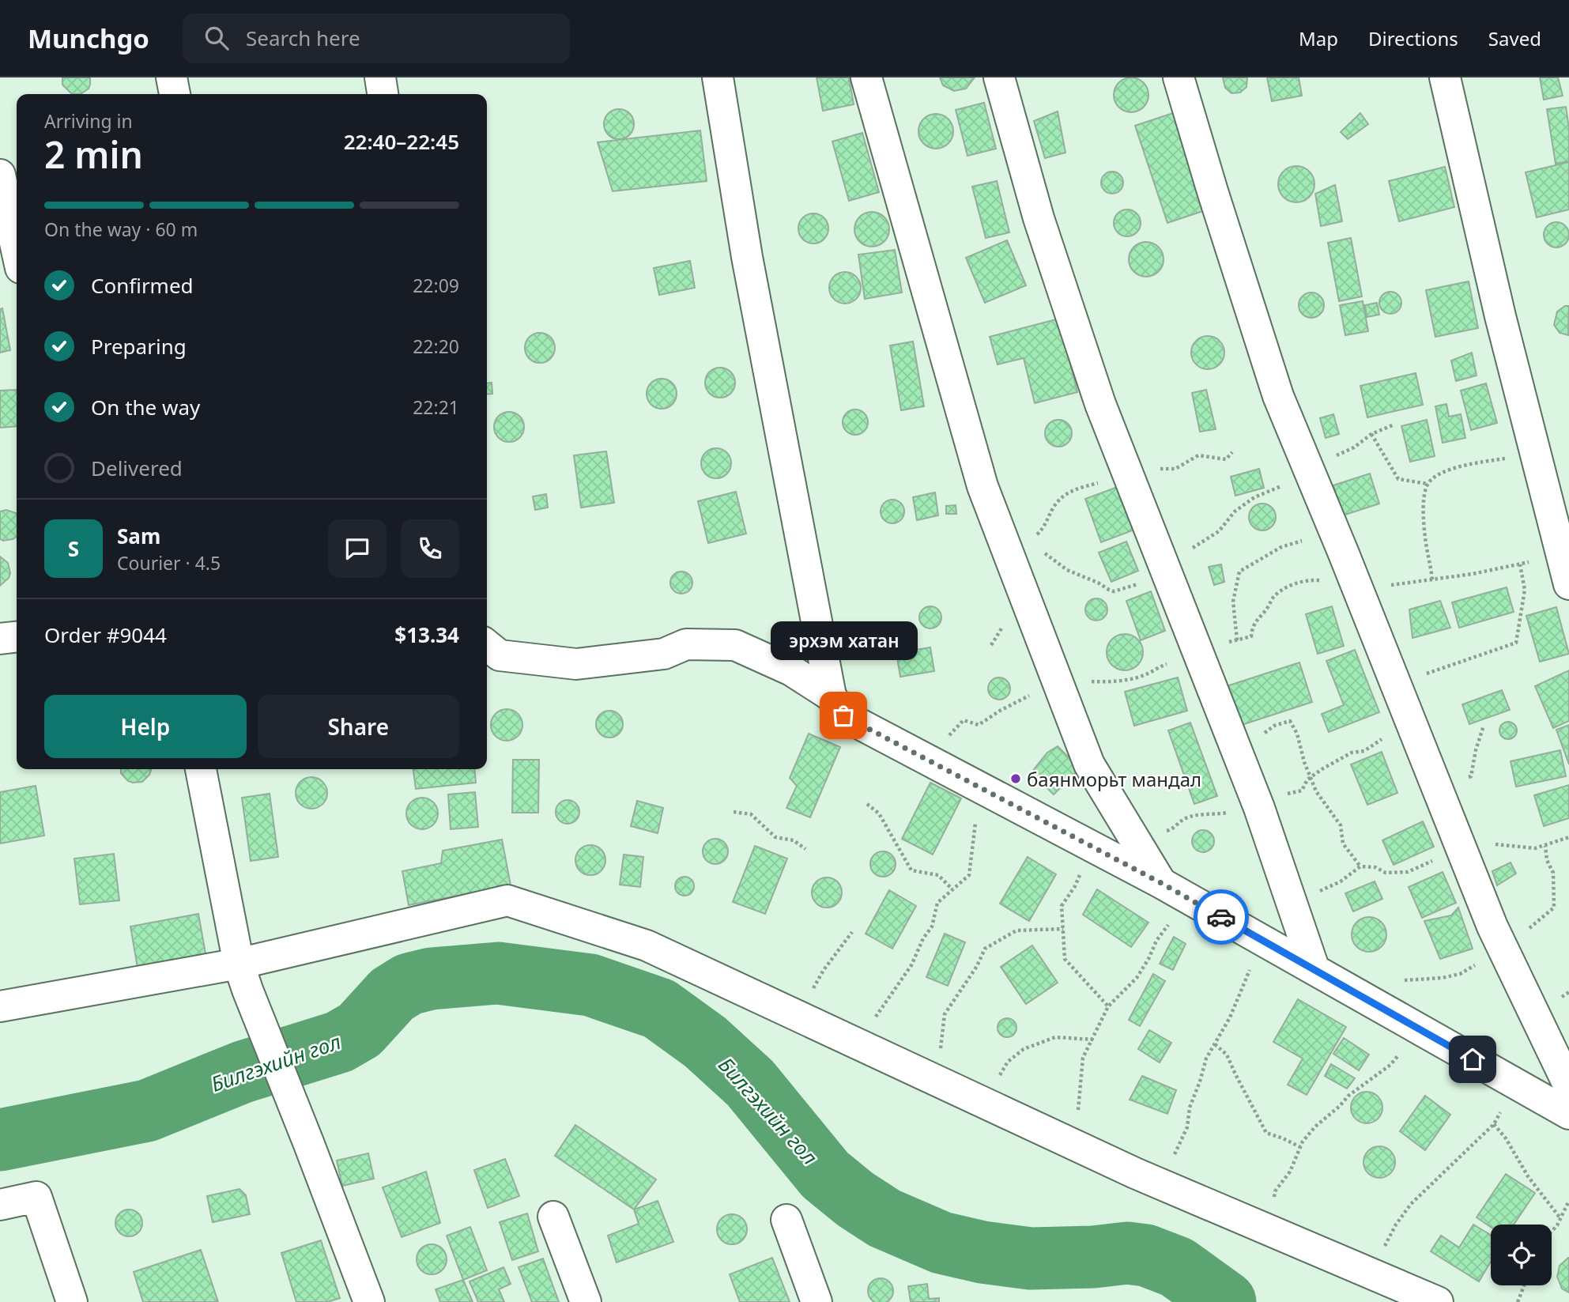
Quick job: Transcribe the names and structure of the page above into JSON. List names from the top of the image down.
{
  "water": ["Билгэхийн гол"],
  "places": ["эрхэм хатан", "баянморьт мандал"],
  "page": {
    "header": "Munchgo",
    "search": "Search here",
    "nav": ["Map", "Directions", "Saved"],
    "heading": ["2 min", "Arriving in", "22:40–22:45"],
    "panel": [
      "Sam",
      "Courier · 4.5",
      "Order #9044",
      "$13.34"
    ],
    "bar": "On the way · 60 m",
    "list": [
      ["Confirmed", "22:09"],
      ["Preparing", "22:20"],
      ["On the way", "22:21"],
      "Delivered"
    ],
    "round": "S",
    "bubble": "эрхэм хатан",
    "buttons": ["Help", "Share"]
  }
}
